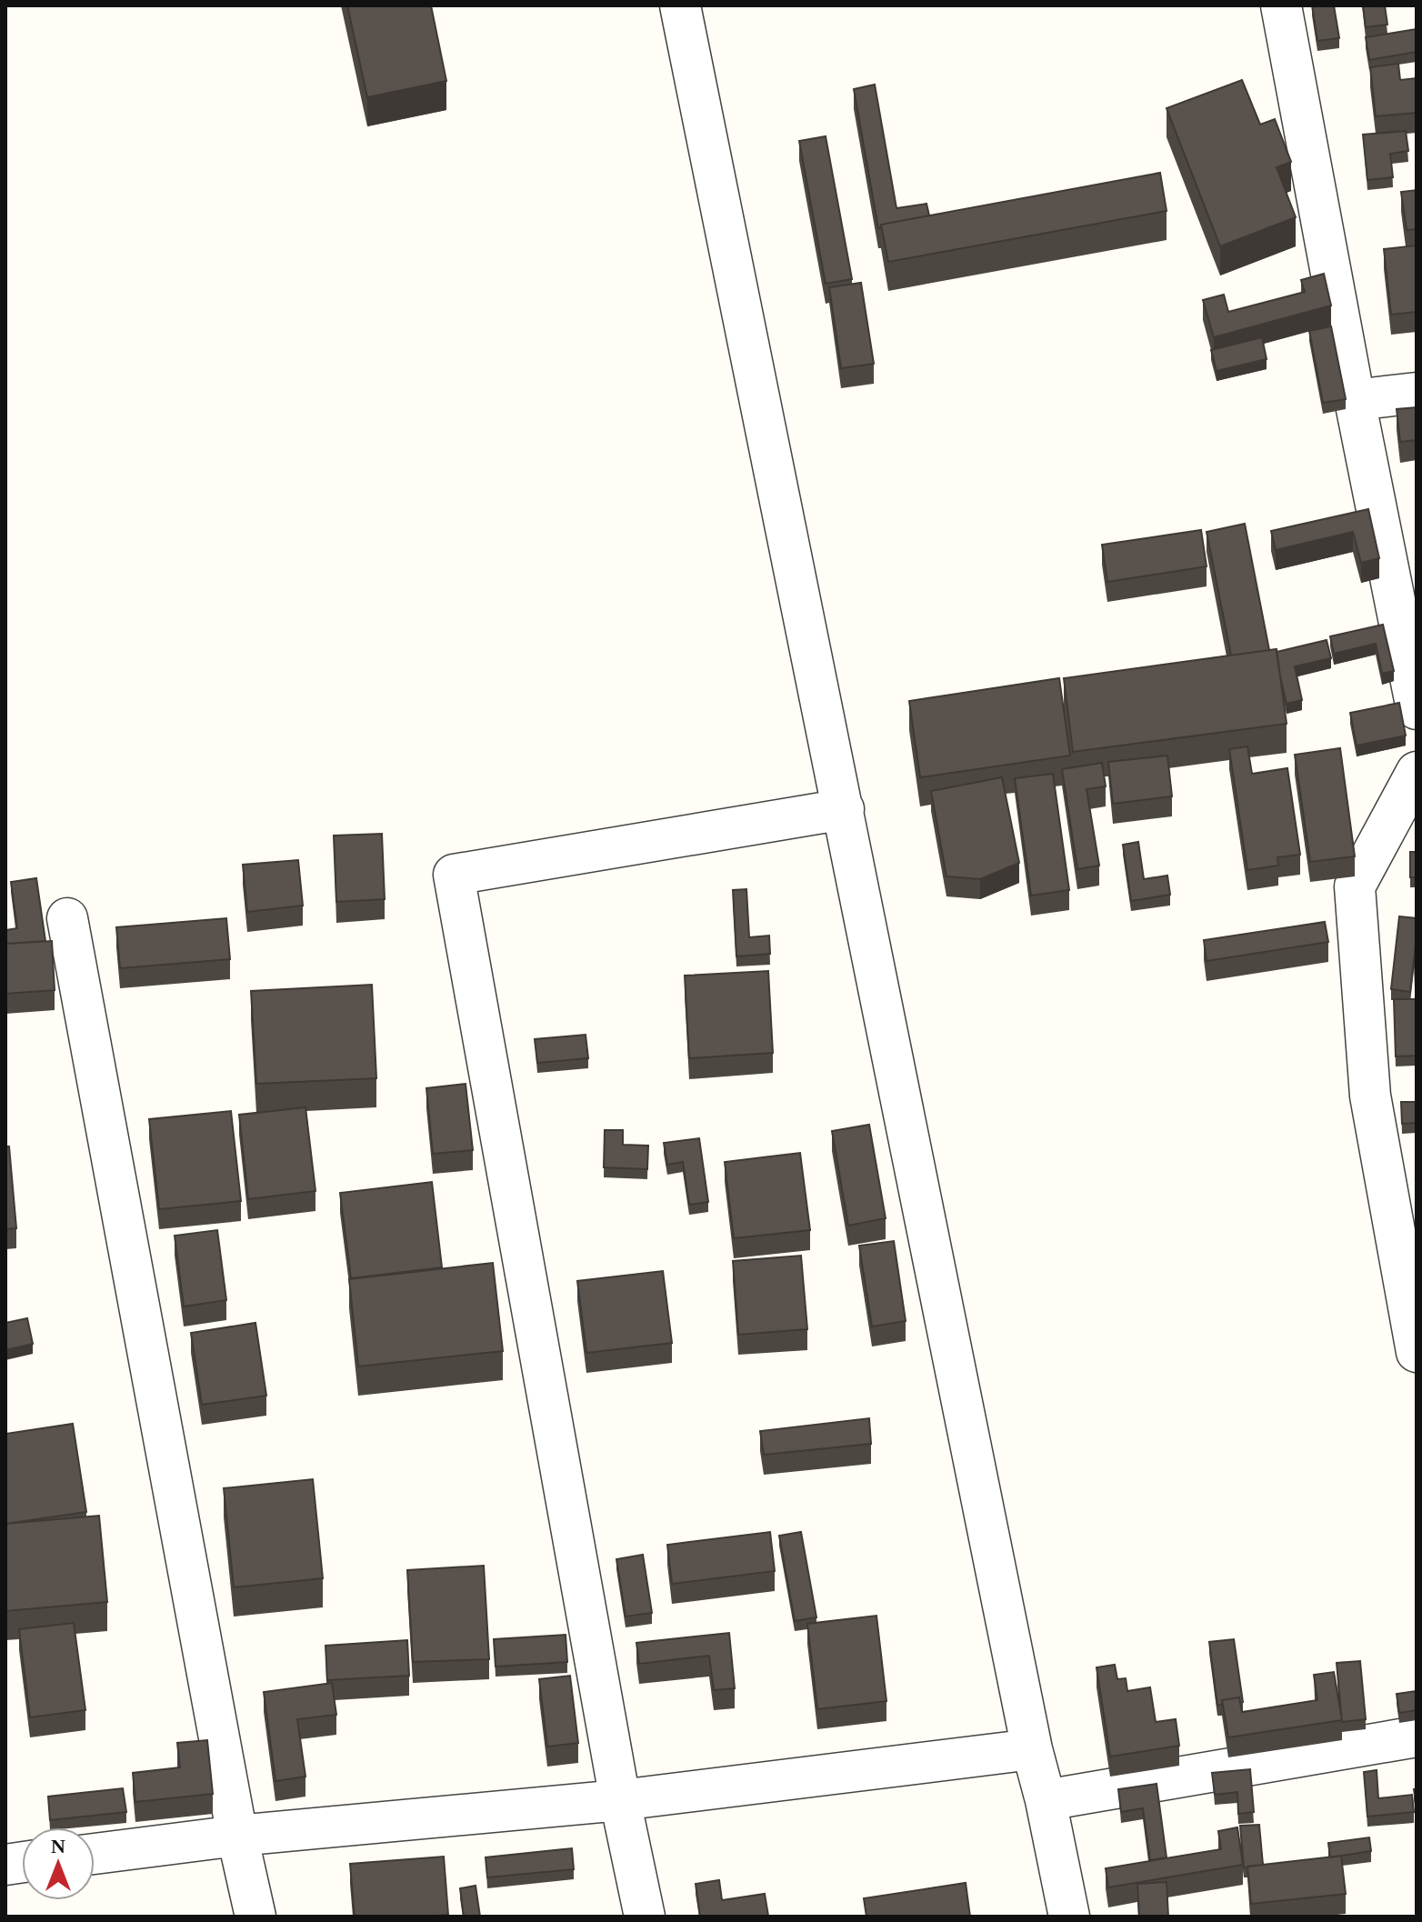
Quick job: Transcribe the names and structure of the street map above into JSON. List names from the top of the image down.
{
  "north": "top"
}
